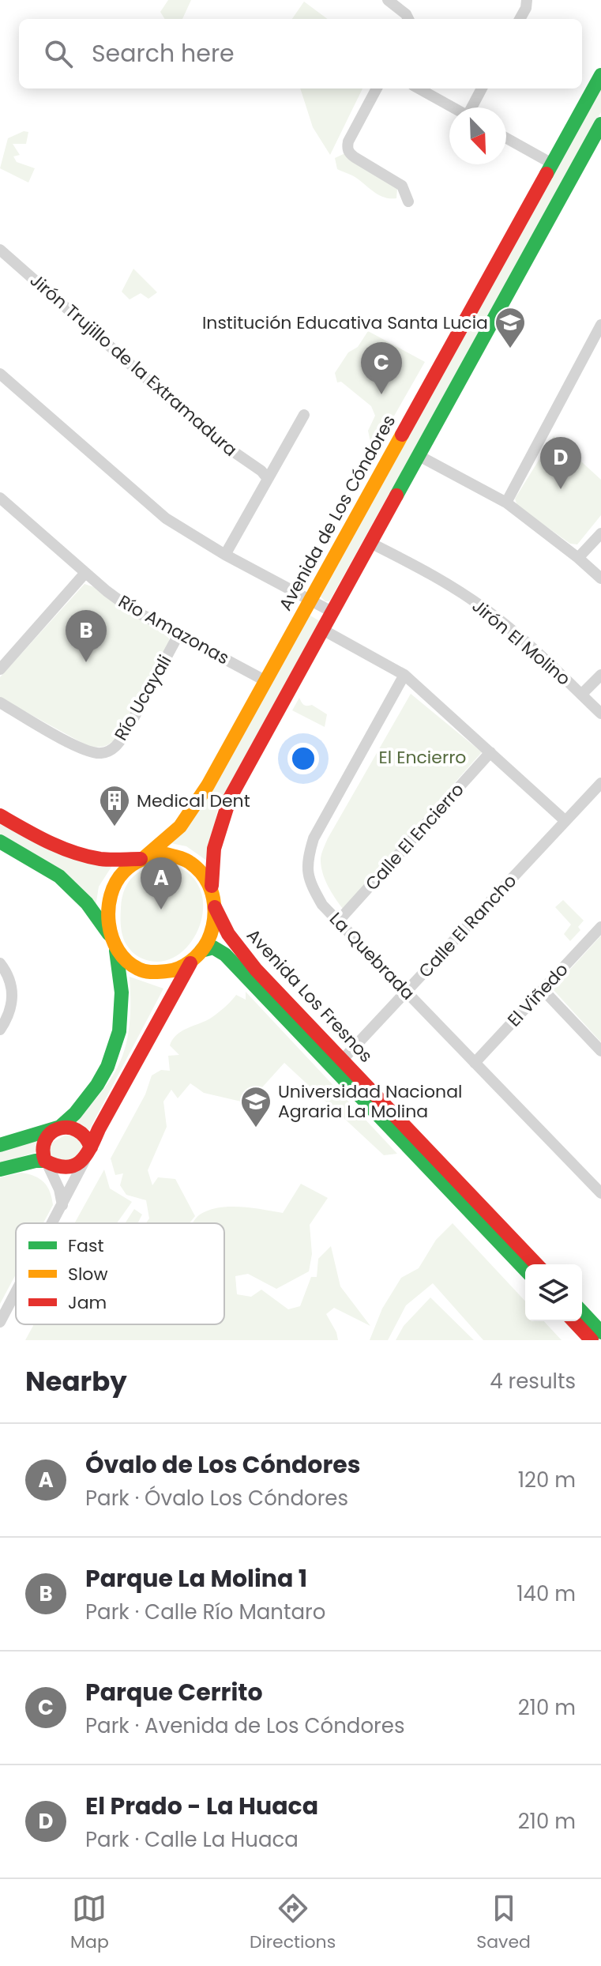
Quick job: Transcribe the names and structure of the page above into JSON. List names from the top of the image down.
{
  "streets": {
    "street": [
      "Jirón Trujillo de la Extramadura",
      "Avenida de Los Cóndores",
      "Río Amazonas",
      "Jirón El Molino",
      "Río Ucayali",
      "Calle El Encierro",
      "Calle El Rancho",
      "La Quebrada",
      "El Viñedo",
      "Avenida Los Fresnos"
    ]
  },
  "crossings": [
    ["Avenida de Los Cóndores", "Río Amazonas"],
    ["Avenida de Los Cóndores", "Avenida Los Fresnos"],
    ["Río Amazonas", "Río Ucayali"],
    ["Calle El Encierro", "La Quebrada"],
    ["Calle El Rancho", "La Quebrada"],
    ["Calle El Rancho", "Avenida Los Fresnos"],
    ["La Quebrada", "El Viñedo"]
  ],
  "parks": ["El Encierro"],
  "places": {
    "school or university": ["Institución Educativa Santa Lucia", "Universidad Nacional Agraria La Molina"],
    "building": ["Medical Dent"]
  },
  "legend": ["Fast", "Slow", "Jam"],
  "north": "bottom right",
  "page": {
    "search": "Search here",
    "pins": [
      "C",
      "D",
      "B",
      "A"
    ],
    "heading": ["Nearby", "4 results"],
    "list": [
      {
        "mark": "A",
        "name": "Óvalo de Los Cóndores",
        "note": "Park · Óvalo Los Cóndores",
        "value": "120 m"
      },
      {
        "mark": "B",
        "name": "Parque La Molina 1",
        "note": "Park · Calle Río Mantaro",
        "value": "140 m"
      },
      {
        "mark": "C",
        "name": "Parque Cerrito",
        "note": "Park · Avenida de Los Cóndores",
        "value": "210 m"
      },
      {
        "mark": "D",
        "name": "El Prado - La Huaca",
        "note": "Park · Calle La Huaca",
        "value": "210 m"
      }
    ],
    "nav": ["Map", "Directions", "Saved"]
  }
}
